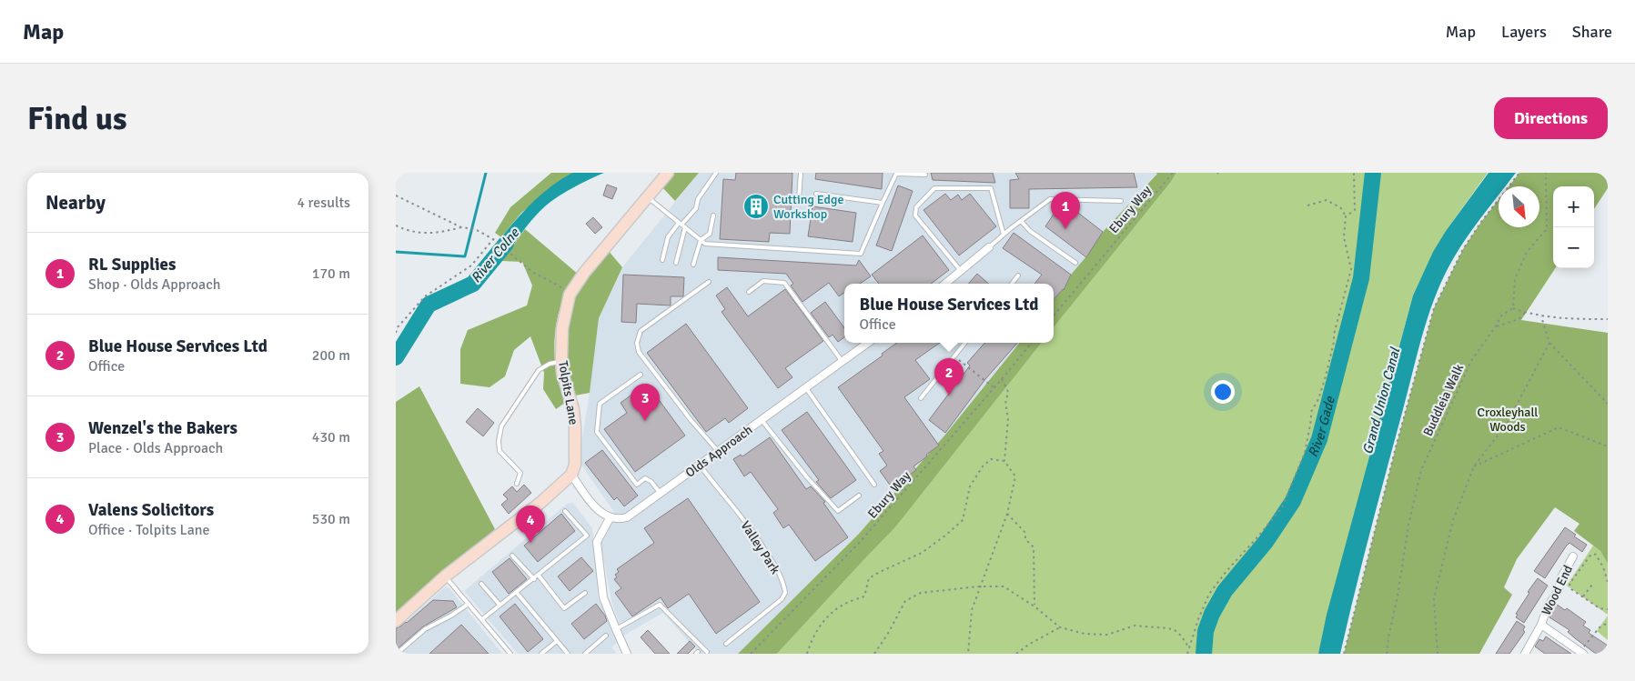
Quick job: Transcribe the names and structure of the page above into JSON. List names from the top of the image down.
{
  "streets": {
    "main road": ["Tolpits Lane"],
    "street": ["Olds Approach", "Wood End"],
    "lane": ["Valley Park"],
    "path": ["Ebury Way", "Buddleia Walk"]
  },
  "crossings": [
    ["Olds Approach", "Valley Park"]
  ],
  "water": ["River Colne", "Grand Union Canal", "River Gade"],
  "parks": ["Croxleyhall Woods"],
  "places": {
    "building": ["Cutting Edge Workshop"]
  },
  "north": "bottom right",
  "page": {
    "header": "Map",
    "nav": ["Map", "Layers", "Share"],
    "buttons": "Directions",
    "title": "Find us",
    "heading": ["Nearby", "4 results"],
    "map_buttons": ["+", "−"],
    "pins": [
      "1",
      "2",
      "3",
      "4"
    ],
    "list": [
      {
        "mark": "1",
        "name": "RL Supplies",
        "note": "Shop · Olds Approach",
        "value": "170 m"
      },
      {
        "mark": "2",
        "name": "Blue House Services Ltd",
        "note": "Office",
        "value": "200 m"
      },
      {
        "mark": "3",
        "name": "Wenzel's the Bakers",
        "note": "Place · Olds Approach",
        "value": "430 m"
      },
      {
        "mark": "4",
        "name": "Valens Solicitors",
        "note": "Office · Tolpits Lane",
        "value": "530 m"
      }
    ],
    "popup": ["Blue House Services Ltd", "Office"]
  }
}
